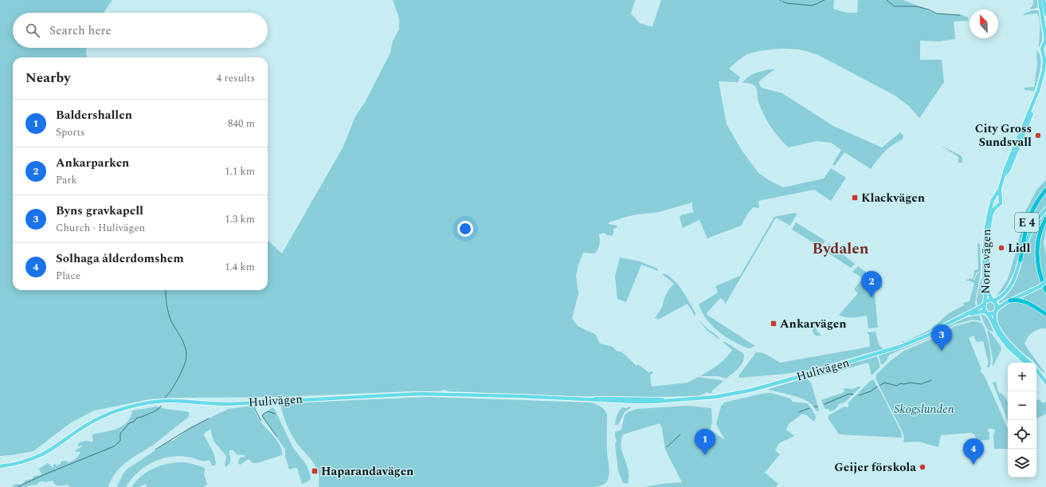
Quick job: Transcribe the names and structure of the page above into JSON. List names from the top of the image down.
{
  "streets": {
    "highway": ["E 4"],
    "main road": ["Norra vägen", "Hulivägen"]
  },
  "crossings": [
    ["Norra vägen", "Hulivägen"]
  ],
  "districts": ["Bydalen"],
  "parks": ["Skogslunden"],
  "places": {
    "other": ["City Gross Sundsvall", "Lidl", "Geijer förskola"],
    "transit": ["Klackvägen", "Ankarvägen", "Haparandavägen"]
  },
  "north": "top left",
  "page": {
    "search": "Search here",
    "heading": ["Nearby", "4 results"],
    "list": [
      {
        "mark": "1",
        "name": "Baldershallen",
        "note": "Sports",
        "value": "840 m"
      },
      {
        "mark": "2",
        "name": "Ankarparken",
        "note": "Park",
        "value": "1.1 km"
      },
      {
        "mark": "3",
        "name": "Byns gravkapell",
        "note": "Church · Hulivägen",
        "value": "1.3 km"
      },
      {
        "mark": "4",
        "name": "Solhaga ålderdomshem",
        "note": "Place",
        "value": "1.4 km"
      }
    ],
    "pins": [
      "2",
      "3",
      "1",
      "4"
    ],
    "map_buttons": ["+", "−"]
  }
}
